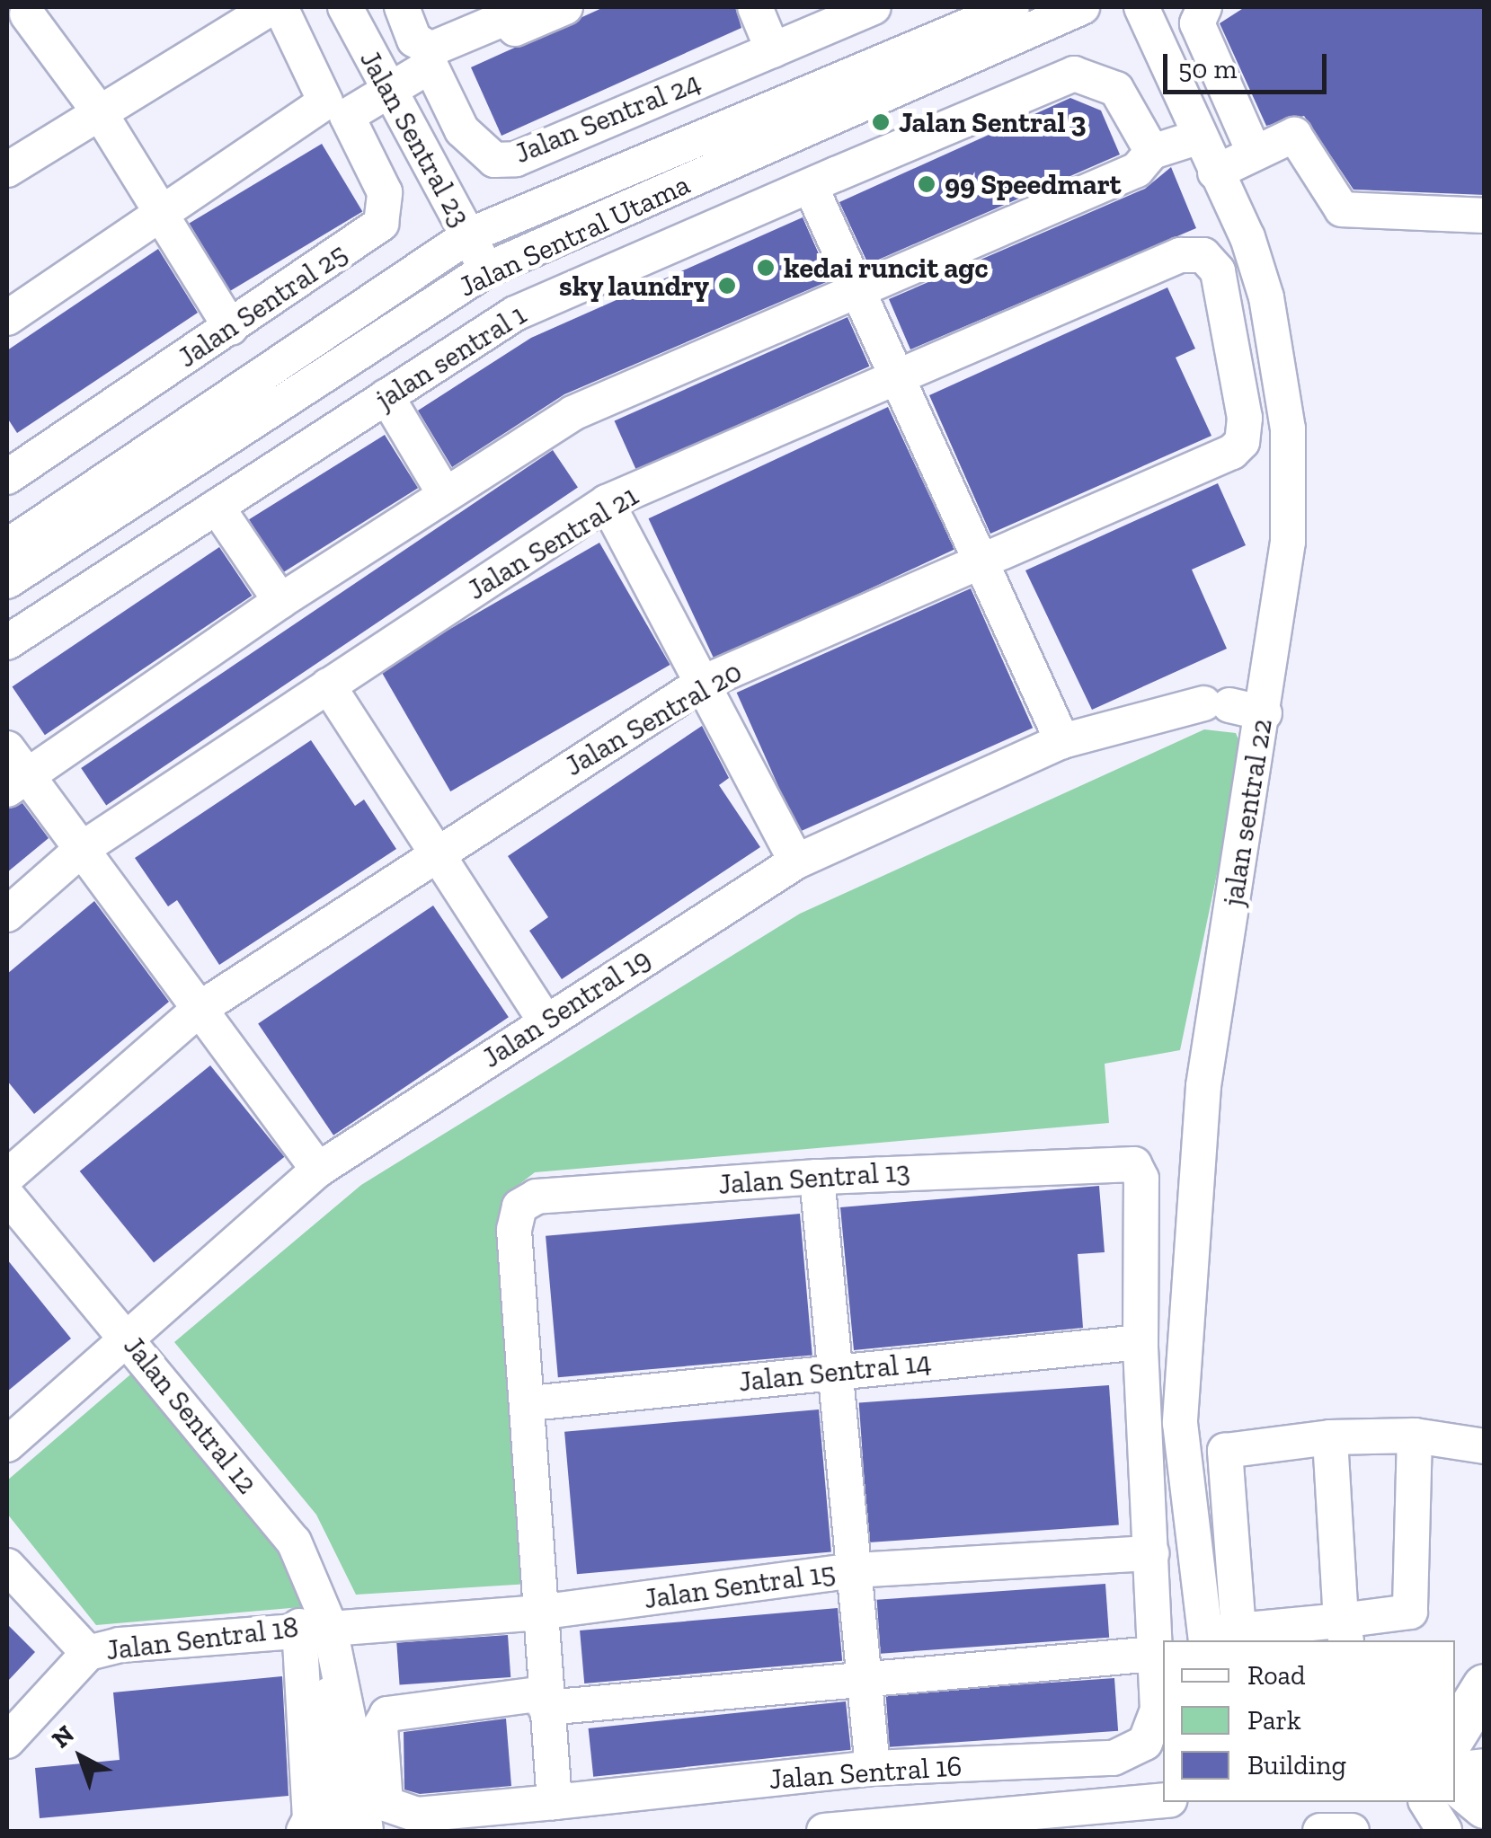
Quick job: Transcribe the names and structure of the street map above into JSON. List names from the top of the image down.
{
  "streets": {
    "street": [
      "Jalan Sentral 24",
      "Jalan Sentral 23",
      "Jalan Sentral Utama",
      "Jalan Sentral 25",
      "jalan sentral 1",
      "Jalan Sentral 21",
      "Jalan Sentral 20",
      "jalan sentral 22",
      "Jalan Sentral 19",
      "Jalan Sentral 13",
      "Jalan Sentral 14",
      "Jalan Sentral 12",
      "Jalan Sentral 15",
      "Jalan Sentral 18",
      "Jalan Sentral 16"
    ]
  },
  "crossings": [
    ["Jalan Sentral 23", "Jalan Sentral Utama"],
    ["Jalan Sentral 21", "Jalan Sentral 20"],
    ["jalan sentral 22", "Jalan Sentral 19"],
    ["Jalan Sentral 19", "Jalan Sentral 12"],
    ["Jalan Sentral 13", "Jalan Sentral 14"],
    ["Jalan Sentral 13", "Jalan Sentral 16"],
    ["Jalan Sentral 14", "Jalan Sentral 16"],
    ["Jalan Sentral 12", "Jalan Sentral 15"],
    ["Jalan Sentral 12", "Jalan Sentral 18"],
    ["Jalan Sentral 12", "Jalan Sentral 16"],
    ["Jalan Sentral 15", "Jalan Sentral 18"],
    ["Jalan Sentral 15", "Jalan Sentral 16"]
  ],
  "places": [
    "Jalan Sentral 3",
    "99 Speedmart",
    "kedai runcit agc",
    "sky laundry"
  ],
  "legend": ["Road", "Park", "Building"],
  "scale_bar": "50 m",
  "north": "top left"
}
